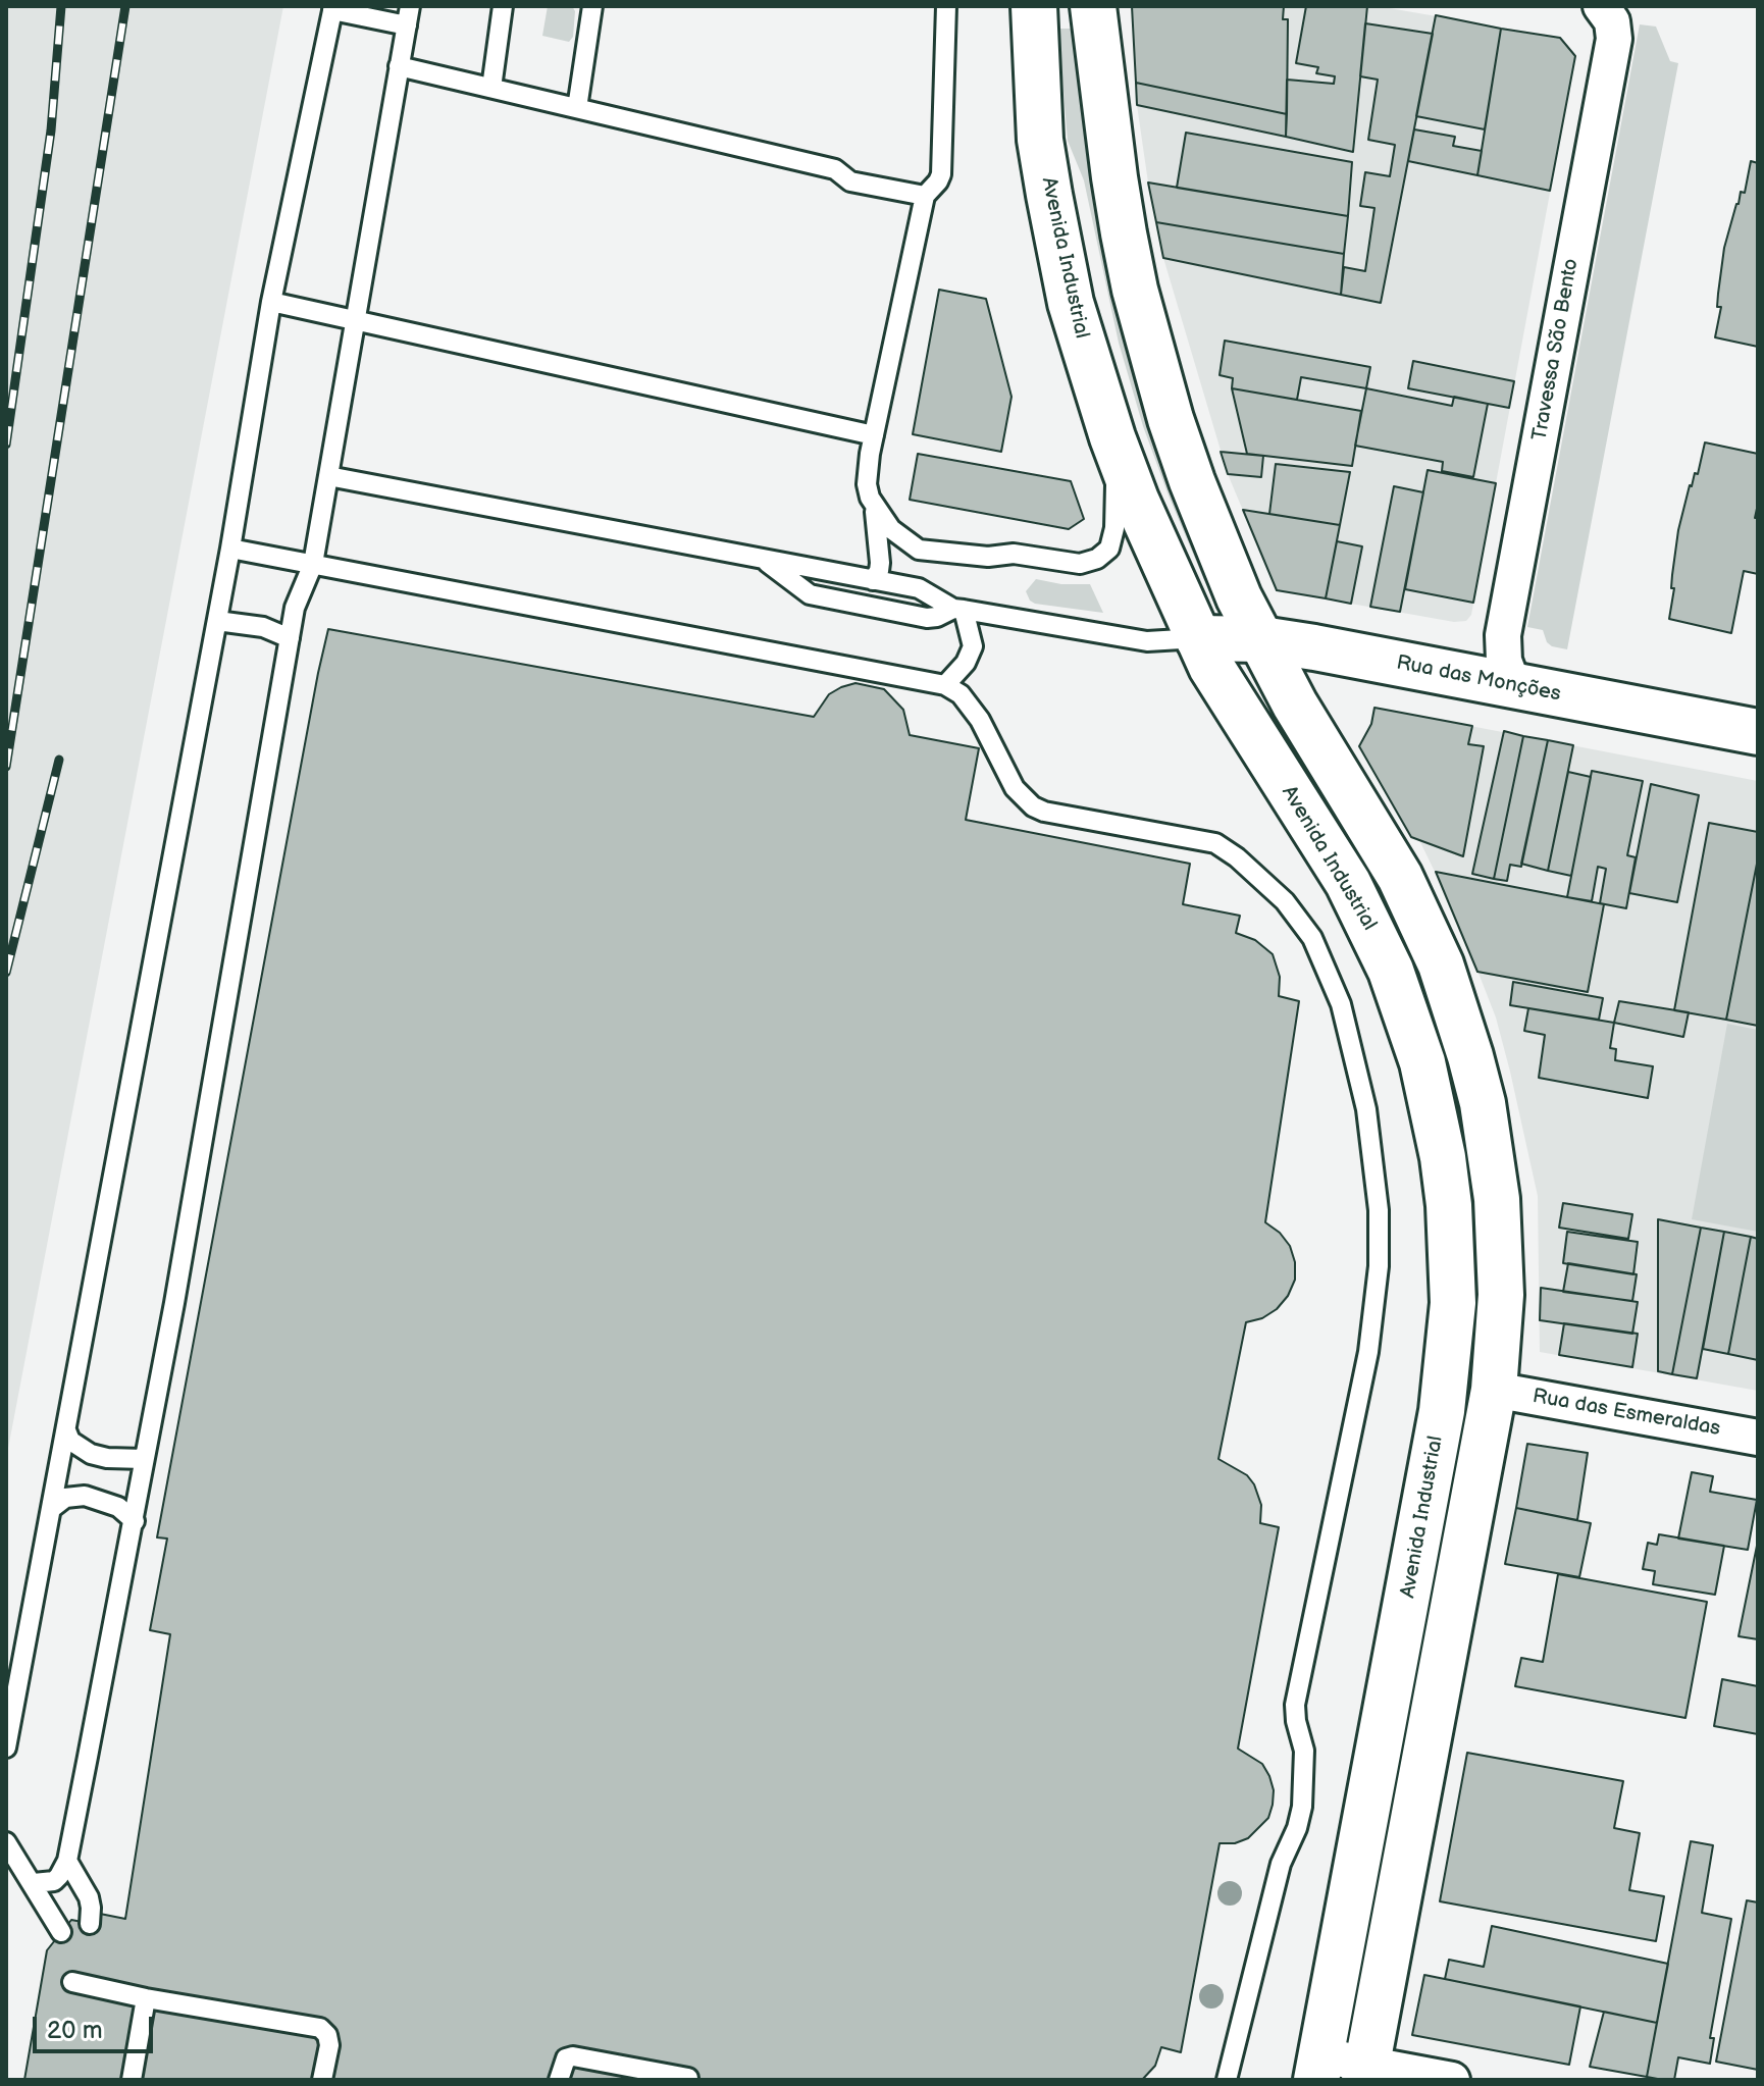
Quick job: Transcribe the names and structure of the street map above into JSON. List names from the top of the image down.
{
  "streets": {
    "main road": ["Avenida Industrial", "Rua das Monções"],
    "street": ["Travessa São Bento", "Rua das Esmeraldas"]
  },
  "crossings": [
    ["Avenida Industrial", "Rua das Monções"],
    ["Travessa São Bento", "Rua das Monções"]
  ],
  "scale_bar": "20 m"
}
